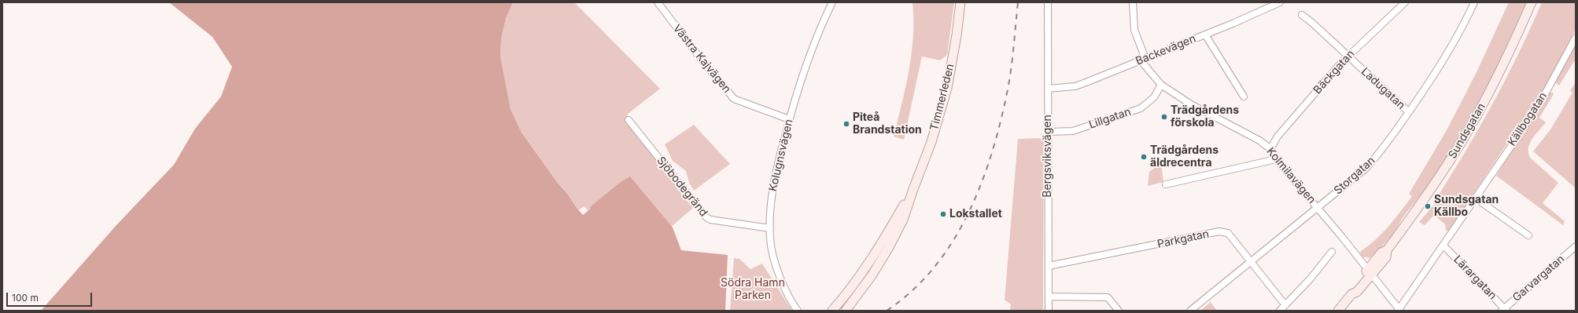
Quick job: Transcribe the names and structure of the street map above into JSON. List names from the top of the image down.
{
  "streets": {
    "main road": ["Timmerleden", "Sundsgatan"],
    "street": [
      "Backevägen",
      "Västra Kajvägen",
      "Bäckgatan",
      "Ladugatan",
      "Lillgatan",
      "Källbogatan",
      "Kolugnsvägen",
      "Bergsviksvägen",
      "Kolmilavägen",
      "Storgatan",
      "Sjöbodegränd",
      "Parkgatan",
      "Lärargatan",
      "Garvargatan"
    ]
  },
  "crossings": [
    ["Backevägen", "Bergsviksvägen"],
    ["Backevägen", "Kolmilavägen"],
    ["Västra Kajvägen", "Kolugnsvägen"],
    ["Bäckgatan", "Ladugatan"],
    ["Bäckgatan", "Kolmilavägen"],
    ["Ladugatan", "Storgatan"],
    ["Lillgatan", "Bergsviksvägen"],
    ["Lillgatan", "Kolmilavägen"],
    ["Källbogatan", "Kolmilavägen"],
    ["Källbogatan", "Lärargatan"],
    ["Sundsgatan", "Kolmilavägen"],
    ["Kolugnsvägen", "Sjöbodegränd"],
    ["Bergsviksvägen", "Parkgatan"],
    ["Kolmilavägen", "Storgatan"],
    ["Storgatan", "Parkgatan"],
    ["Lärargatan", "Garvargatan"]
  ],
  "parks": ["Södra Hamn Parken"],
  "places": [
    "Trädgårdens förskola",
    "Piteå Brandstation",
    "Trädgårdens äldrecentra",
    "Sundsgatan Källbo",
    "Lokstallet"
  ],
  "scale_bar": "100 m"
}
